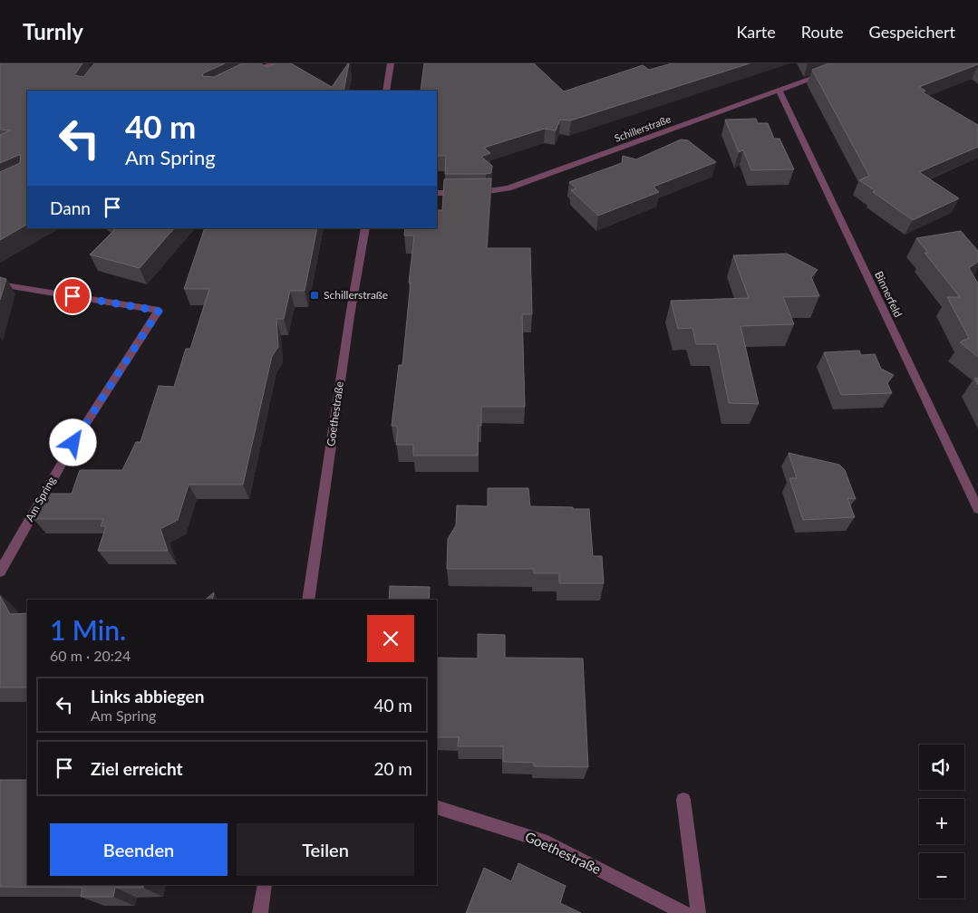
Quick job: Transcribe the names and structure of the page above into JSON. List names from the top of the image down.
{
  "streets": {
    "street": [
      "Schillerstraße",
      "Binnerfeld",
      "Goethestraße",
      "Am Spring"
    ]
  },
  "crossings": [
    ["Schillerstraße", "Binnerfeld"]
  ],
  "places": {
    "transit": ["Schillerstraße"]
  },
  "page": {
    "header": "Turnly",
    "nav": ["Karte", "Route", "Gespeichert"],
    "turn": ["40 m", "Am Spring"],
    "then": "Dann",
    "heading": ["1 Min.", "60 m · 20:24"],
    "list": [
      {
        "name": "Links abbiegen",
        "note": "Am Spring",
        "value": "40 m"
      },
      {
        "name": "Ziel erreicht",
        "value": "20 m"
      }
    ],
    "map_buttons": ["+", "−"],
    "buttons": ["Beenden", "Teilen"]
  }
}
